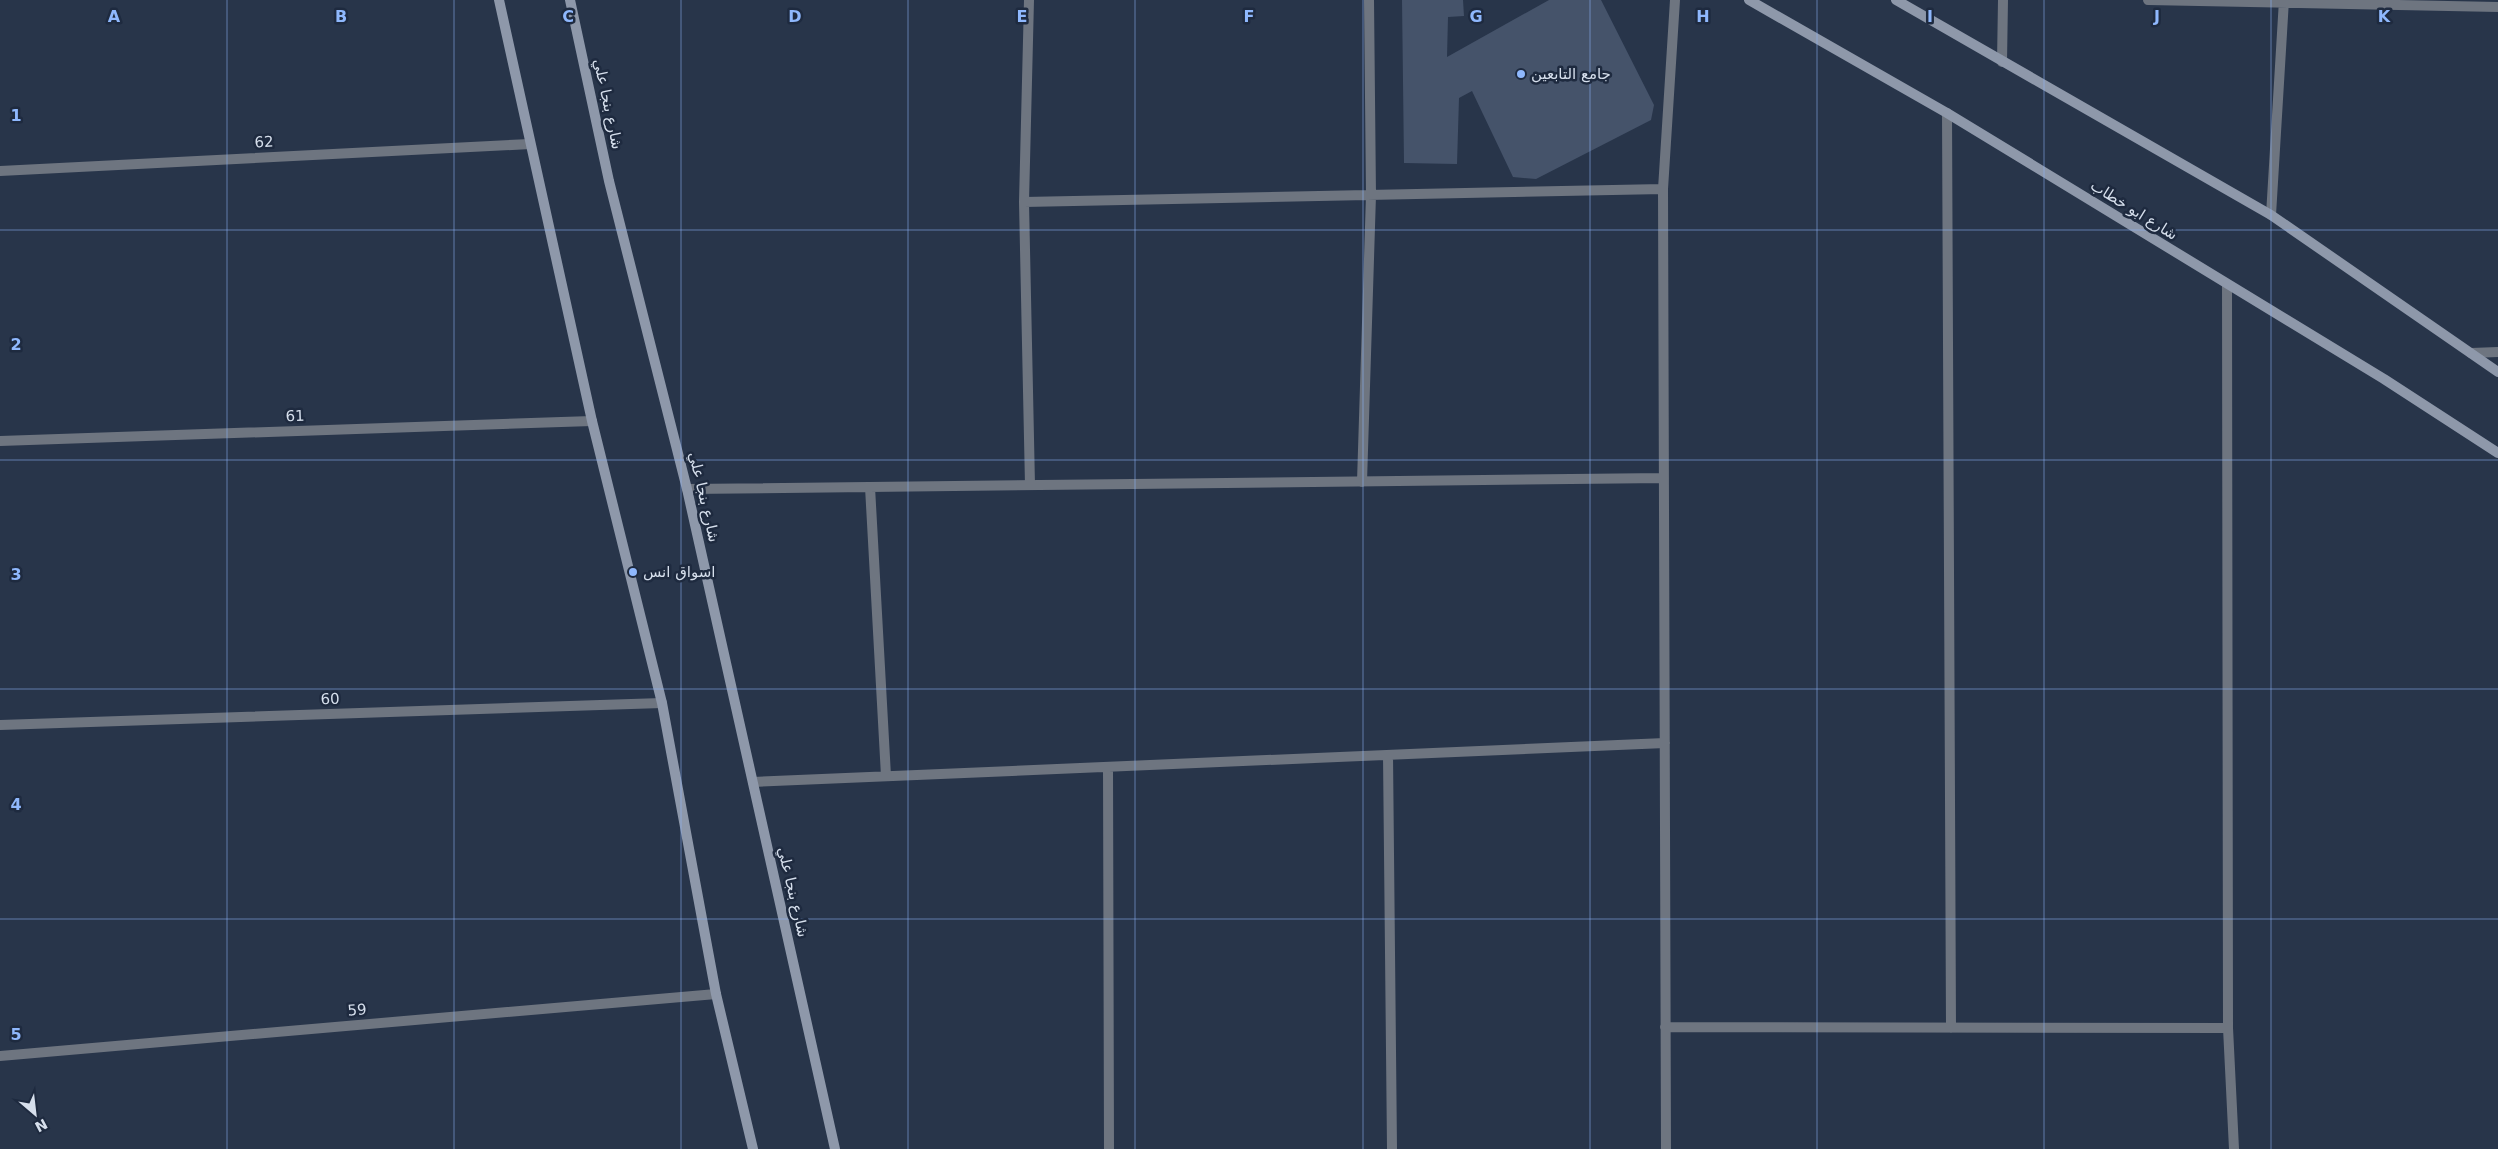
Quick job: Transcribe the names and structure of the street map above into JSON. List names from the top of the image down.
{
  "streets": {
    "main road": ["شارع بنجا علي", "شارع ابو خطاب"],
    "street": [
      "62",
      "61",
      "60",
      "59"
    ]
  },
  "places": ["جامع التابعين", "اسواق انس"],
  "north": "bottom right",
  "grid": {
    "columns": [
      "A",
      "B",
      "C",
      "D",
      "E",
      "F",
      "G",
      "H",
      "I",
      "J",
      "K"
    ],
    "rows": [
      "1",
      "2",
      "3",
      "4",
      "5"
    ]
  }
}
